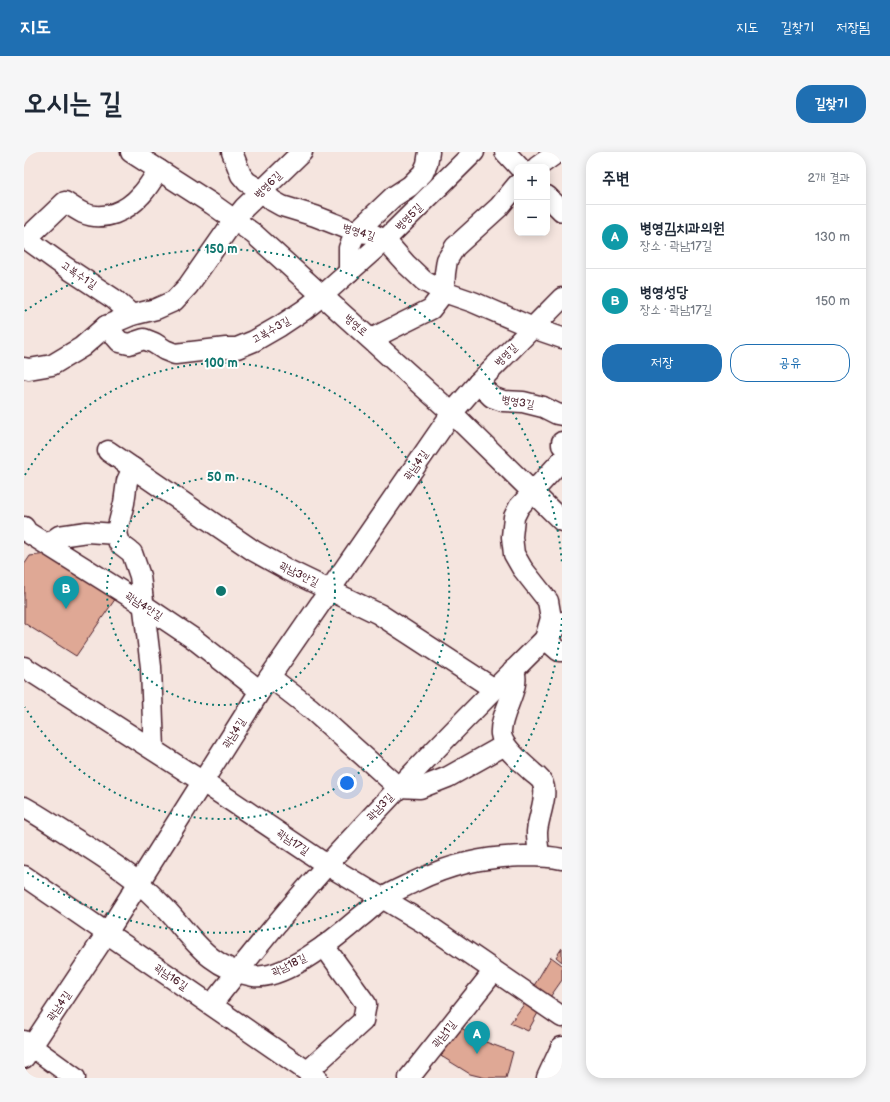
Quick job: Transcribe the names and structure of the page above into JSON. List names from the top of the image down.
{
  "streets": {
    "street": [
      "병영6길",
      "병영5길",
      "병영4길",
      "고복수1길",
      "병영로",
      "고복수3길",
      "병영길",
      "병영3길",
      "곽남4길",
      "곽남3안길",
      "곽남4안길",
      "곽남3길",
      "곽남17길",
      "곽남18길",
      "곽남16길",
      "곽남1길"
    ]
  },
  "crossings": [
    ["병영6길", "병영4길"],
    ["병영6길", "고복수1길"],
    ["병영6길", "병영로"],
    ["병영6길", "고복수3길"],
    ["병영5길", "병영4길"],
    ["병영5길", "병영로"],
    ["병영5길", "고복수3길"],
    ["병영4길", "병영길"],
    ["병영로", "고복수3길"],
    ["병영로", "병영길"],
    ["병영로", "곽남4길"],
    ["병영길", "병영3길"],
    ["병영길", "곽남4길"],
    ["곽남4길", "곽남3안길"],
    ["곽남4길", "곽남4안길"],
    ["곽남4길", "곽남17길"],
    ["곽남4길", "곽남18길"],
    ["곽남4길", "곽남16길"],
    ["곽남3안길", "곽남3길"],
    ["곽남4안길", "곽남3길"],
    ["곽남3길", "곽남17길"],
    ["곽남3길", "곽남18길"],
    ["곽남3길", "곽남16길"],
    ["곽남17길", "곽남18길"],
    ["곽남17길", "곽남1길"]
  ],
  "page": {
    "header": "지도",
    "nav": ["지도", "길찾기", "저장됨"],
    "buttons": [
      "길찾기",
      ["저장", "공유"]
    ],
    "title": "오시는 길",
    "heading": ["주변", "2개 결과"],
    "map_buttons": ["+", "−"],
    "list": [
      {
        "mark": "A",
        "name": "병영김치과의원",
        "note": "장소 · 곽남17길",
        "value": "130 m"
      },
      {
        "mark": "B",
        "name": "병영성당",
        "note": "장소 · 곽남17길",
        "value": "150 m"
      }
    ],
    "pins": ["B", "A"]
  },
  "rings": ["150 m", "100 m", "50 m"]
}
